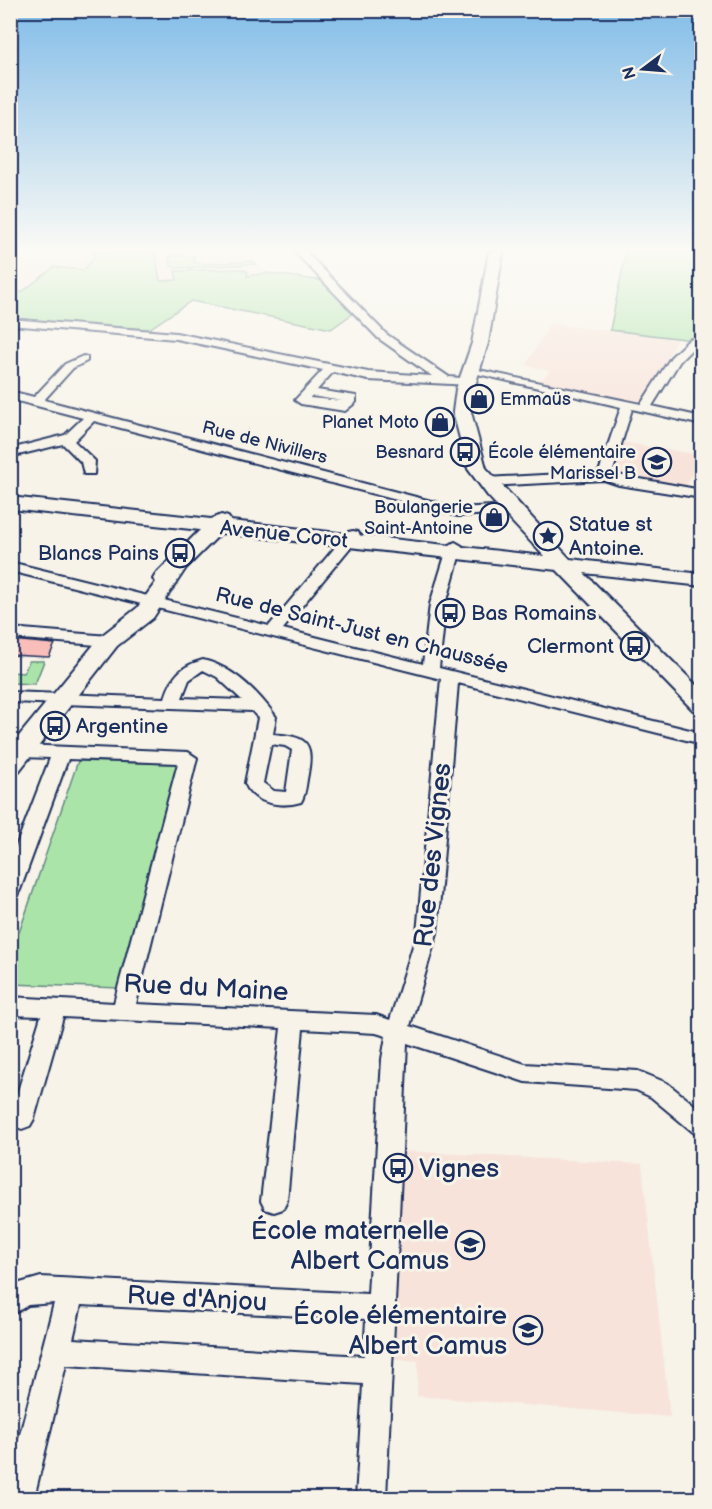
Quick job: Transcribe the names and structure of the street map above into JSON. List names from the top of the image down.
{
  "streets": {
    "street": [
      "Rue de Nivillers",
      "Avenue Corot",
      "Rue de Saint-Just en Chaussée",
      "Rue des Vignes",
      "Rue du Maine",
      "Rue d'Anjou"
    ]
  },
  "crossings": [
    ["Rue de Saint-Just en Chaussée", "Rue des Vignes"],
    ["Rue des Vignes", "Rue du Maine"],
    ["Rue des Vignes", "Rue d'Anjou"]
  ],
  "places": {
    "shop": ["Emmaüs", "Planet Moto", "Boulangerie Saint-Antoine"],
    "bus stop": [
      "Besnard",
      "Blancs Pains",
      "Bas Romains",
      "Clermont",
      "Argentine",
      "Vignes"
    ],
    "school or university": ["École élémentaire Marissel B", "École maternelle Albert Camus", "École élémentaire Albert Camus"],
    "place": ["Statue st Antoine."]
  },
  "north": "left"
}
